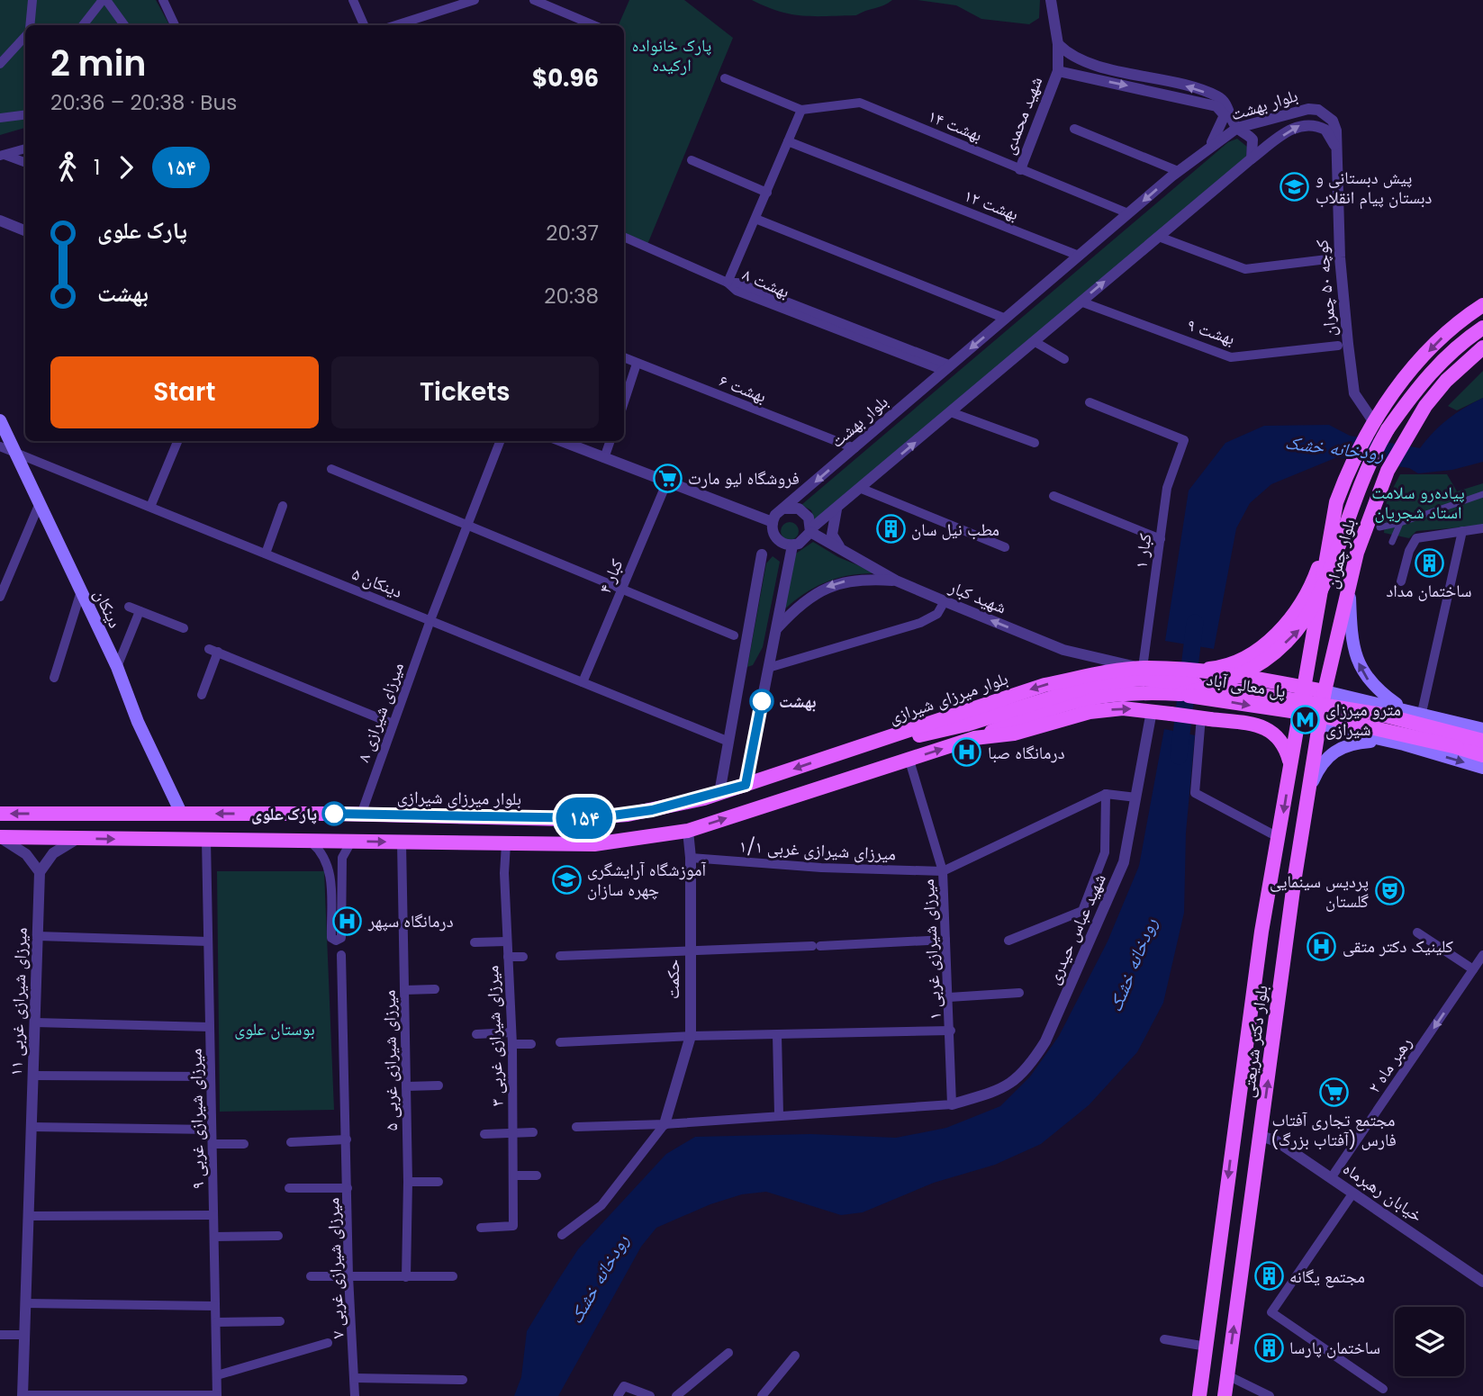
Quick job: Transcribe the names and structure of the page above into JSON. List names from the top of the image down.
{
  "streets": {
    "main road": [
      "بلوار چمران",
      "دینکان",
      "پل معالی آباد",
      "بلوار میرزای شیرازی",
      "بلوار دکتر شریعتی"
    ],
    "street": [
      "بلوار بهشت",
      "شهید محمدی",
      "۱۴ بهشت",
      "۱۲ بهشت",
      "۸ بهشت",
      "کوچه ۵۰ چمران",
      "۹ بهشت",
      "۶ بهشت",
      "۱ کبار",
      "۴ کبار",
      "۵ دینکان",
      "شهید کبار",
      "۸ میرزای شیرازی",
      "۱/۱ میرزای شیرازی غربی",
      "شهید عباس حیدری",
      "۱ میرزای شیرازی غربی",
      "حکمت",
      "میرزای شیرازی غربی ۱۱",
      "۳ میرزای شیرازی غربی",
      "۵ میرزای شیرازی غربی",
      "۲ رهبر ماه",
      "میرزای شیرازی غربی ۹",
      "خیابان رهبرماه",
      "۷ میرزای شیرازی غربی"
    ]
  },
  "crossings": [
    ["بلوار بهشت", "۱۴ بهشت"],
    ["بلوار بهشت", "۱۲ بهشت"],
    ["بلوار بهشت", "۸ بهشت"],
    ["بلوار بهشت", "کوچه ۵۰ چمران"],
    ["بلوار بهشت", "۹ بهشت"],
    ["بلوار بهشت", "۶ بهشت"],
    ["بلوار بهشت", "شهید کبار"],
    ["شهید محمدی", "۱۴ بهشت"],
    ["کوچه ۵۰ چمران", "بلوار چمران"],
    ["۱ کبار", "شهید کبار"],
    ["۱ کبار", "بلوار میرزای شیرازی"],
    ["بلوار چمران", "پل معالی آباد"],
    ["بلوار چمران", "بلوار میرزای شیرازی"],
    ["بلوار چمران", "بلوار دکتر شریعتی"],
    ["۴ کبار", "۵ دینکان"],
    ["۵ دینکان", "دینکان"],
    ["۵ دینکان", "۸ میرزای شیرازی"],
    ["شهید کبار", "بلوار میرزای شیرازی"],
    ["دینکان", "بلوار میرزای شیرازی"],
    ["پل معالی آباد", "بلوار میرزای شیرازی"],
    ["بلوار میرزای شیرازی", "۸ میرزای شیرازی"],
    ["۱/۱ میرزای شیرازی غربی", "۱ میرزای شیرازی غربی"],
    ["۱/۱ میرزای شیرازی غربی", "حکمت"],
    ["شهید عباس حیدری", "۱ میرزای شیرازی غربی"],
    ["بلوار دکتر شریعتی", "خیابان رهبرماه"],
    ["۲ رهبر ماه", "خیابان رهبرماه"]
  ],
  "one_way": ["شهید کبار", "پل معالی آباد", "۲ رهبر ماه"],
  "water": ["رودخانه خشک"],
  "parks": ["پارک خانواده ارکیده", "پیاده‌رو سلامت استاد شجریان", "بوستان علوی"],
  "places": {
    "school or university": ["پیش دبستانی و دبستان پیام انقلاب", "آموزشگاه آرایشگری چهره سازان"],
    "supermarket": ["فروشگاه لیو مارت", "مجتمع تجاری آفتاب فارس (آفتاب بزرگ)"],
    "building": [
      "مطب نیل سان",
      "ساختمان مداد",
      "مجتمع یگانه",
      "ساختمان پارسا"
    ],
    "other": ["بهشت", "پارک علوی"],
    "metro station": ["مترو میرزای شیرازی"],
    "hospital": ["درمانگاه صبا", "درمانگاه سپهر", "کلینیک دکتر متقی"],
    "theatre": ["پردیس سینمایی گلستان"]
  },
  "lines": ["bus line ۱۵۴"],
  "page": {
    "on_map": "۱۵۴",
    "heading": ["2 min", "20:36 – 20:38 · Bus", "$0.96"],
    "legs": ["1", "۱۵۴"],
    "list": [
      {
        "name": "پارک علوی",
        "value": "20:37"
      },
      {
        "name": "بهشت",
        "value": "20:38"
      }
    ],
    "buttons": ["Start", "Tickets"]
  }
}
